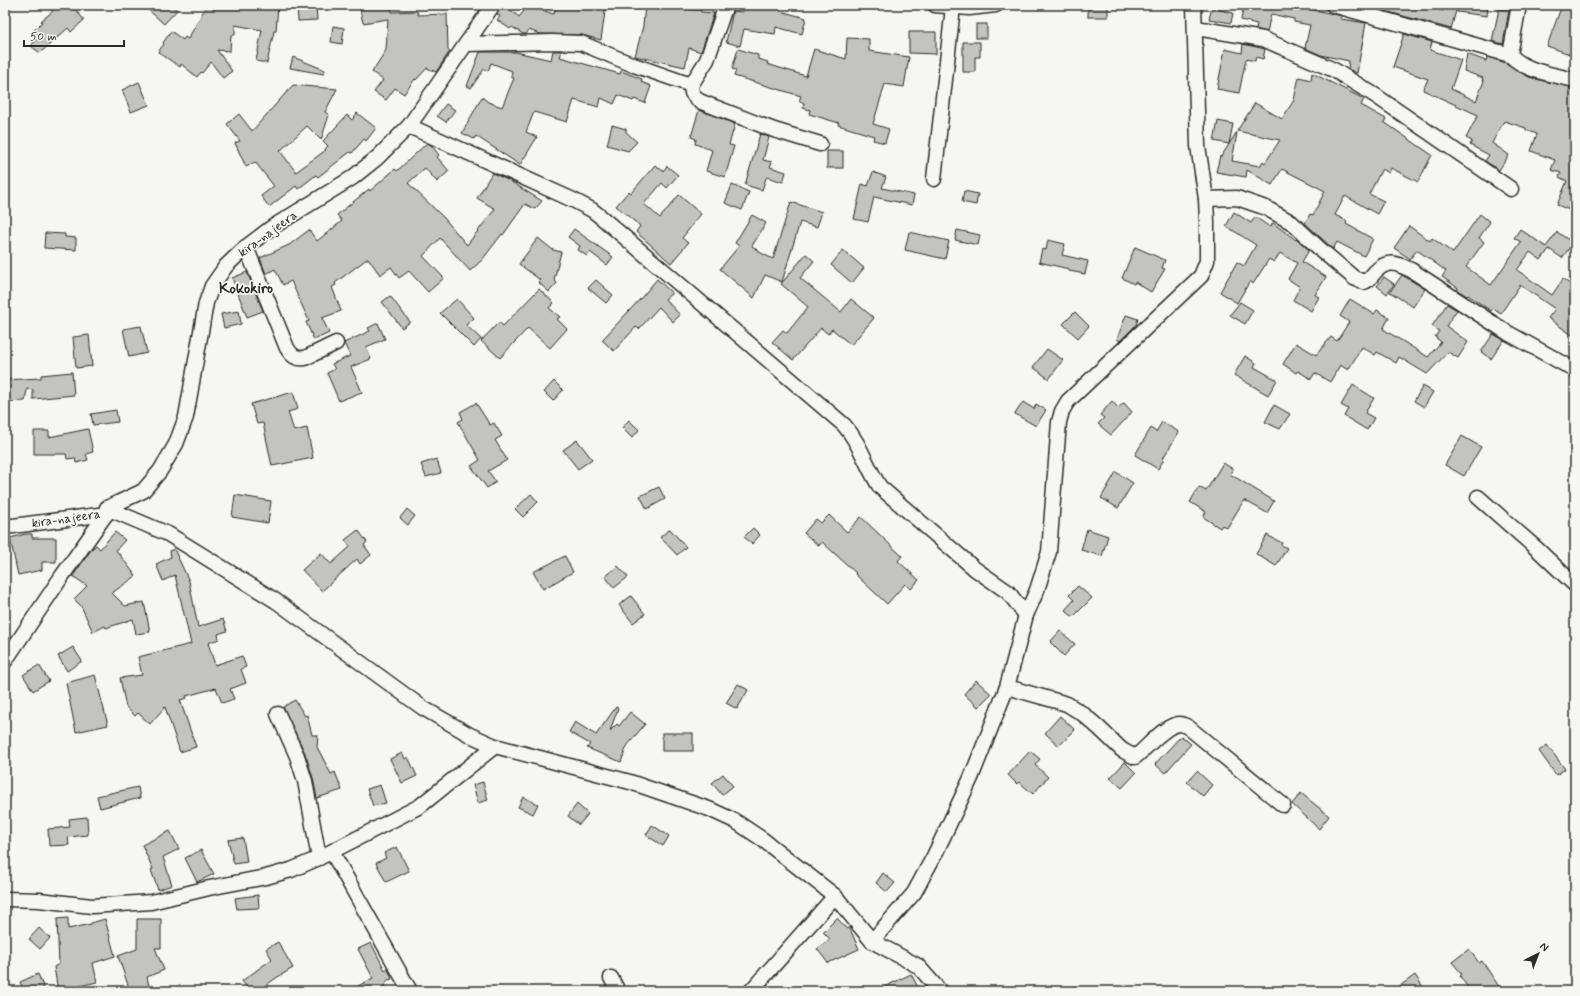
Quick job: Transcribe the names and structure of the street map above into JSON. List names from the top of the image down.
{
  "streets": {
    "street": ["kira-najeera"]
  },
  "districts": ["Kokokiro"],
  "scale_bar": "50 m",
  "north": "top right"
}
